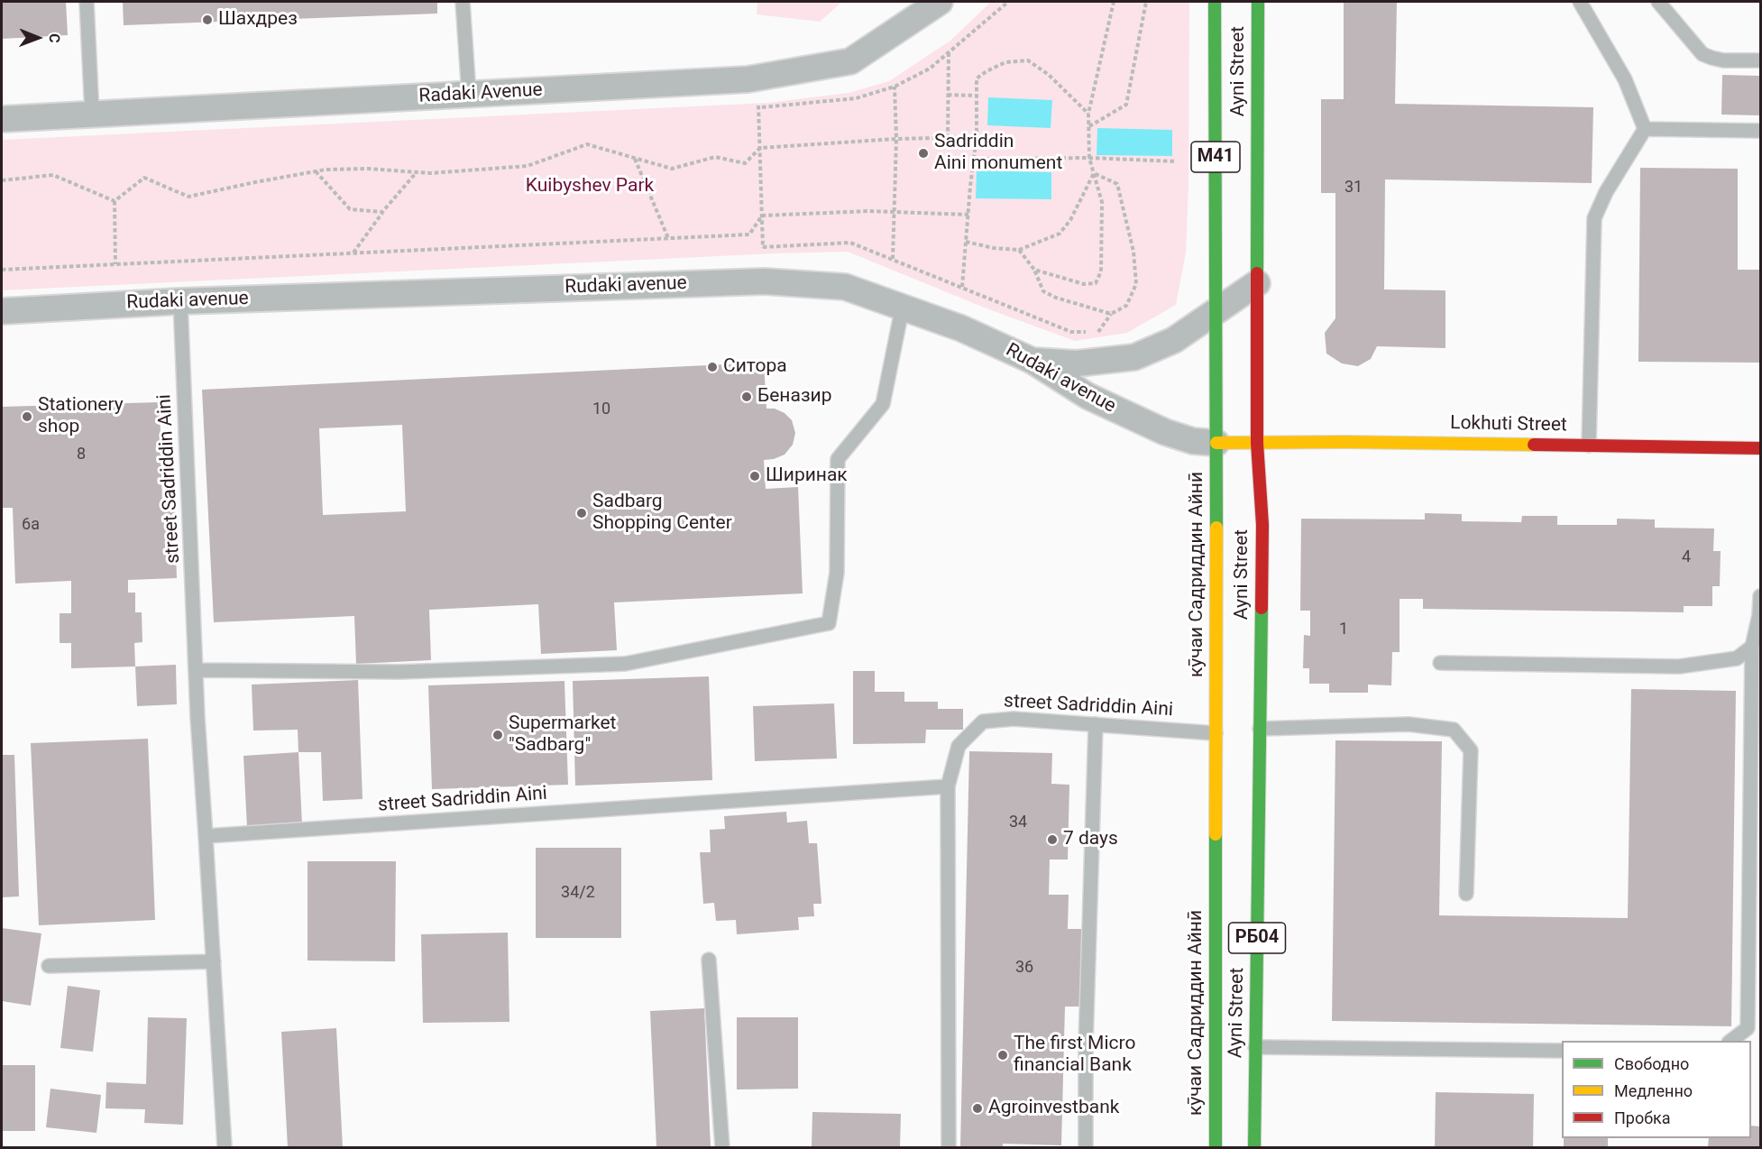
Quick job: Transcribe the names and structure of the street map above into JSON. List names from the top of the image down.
{
  "streets": {
    "main road": [
      "Ayni Street",
      "M41",
      "Lokhuti Street",
      "кӯчаи Садриддин Айнӣ",
      "РБ04"
    ],
    "street": ["Radaki Avenue", "Rudaki avenue"],
    "lane": ["street Sadriddin Aini"]
  },
  "crossings": [
    ["Ayni Street", "Lokhuti Street"],
    ["Rudaki avenue", "Lokhuti Street"],
    ["Rudaki avenue", "street Sadriddin Aini"],
    ["Rudaki avenue", "кӯчаи Садриддин Айнӣ"],
    ["Lokhuti Street", "кӯчаи Садриддин Айнӣ"],
    ["street Sadriddin Aini", "кӯчаи Садриддин Айнӣ"]
  ],
  "parks": ["Kuibyshev Park"],
  "places": [
    "Шахдрез",
    "Sadriddin Aini monument",
    "Ситора",
    "Беназир",
    "Stationery shop",
    "Ширинак",
    "Sadbarg Shopping Center",
    "Supermarket \"Sadbarg\"",
    "7 days",
    "The first Micro financial Bank",
    "Agroinvestbank"
  ],
  "house_numbers": [
    "31",
    "10",
    "8",
    "6а",
    "4",
    "1",
    "34",
    "34/2",
    "36"
  ],
  "legend": ["Свободно", "Медленно", "Пробка"],
  "north": "right"
}
